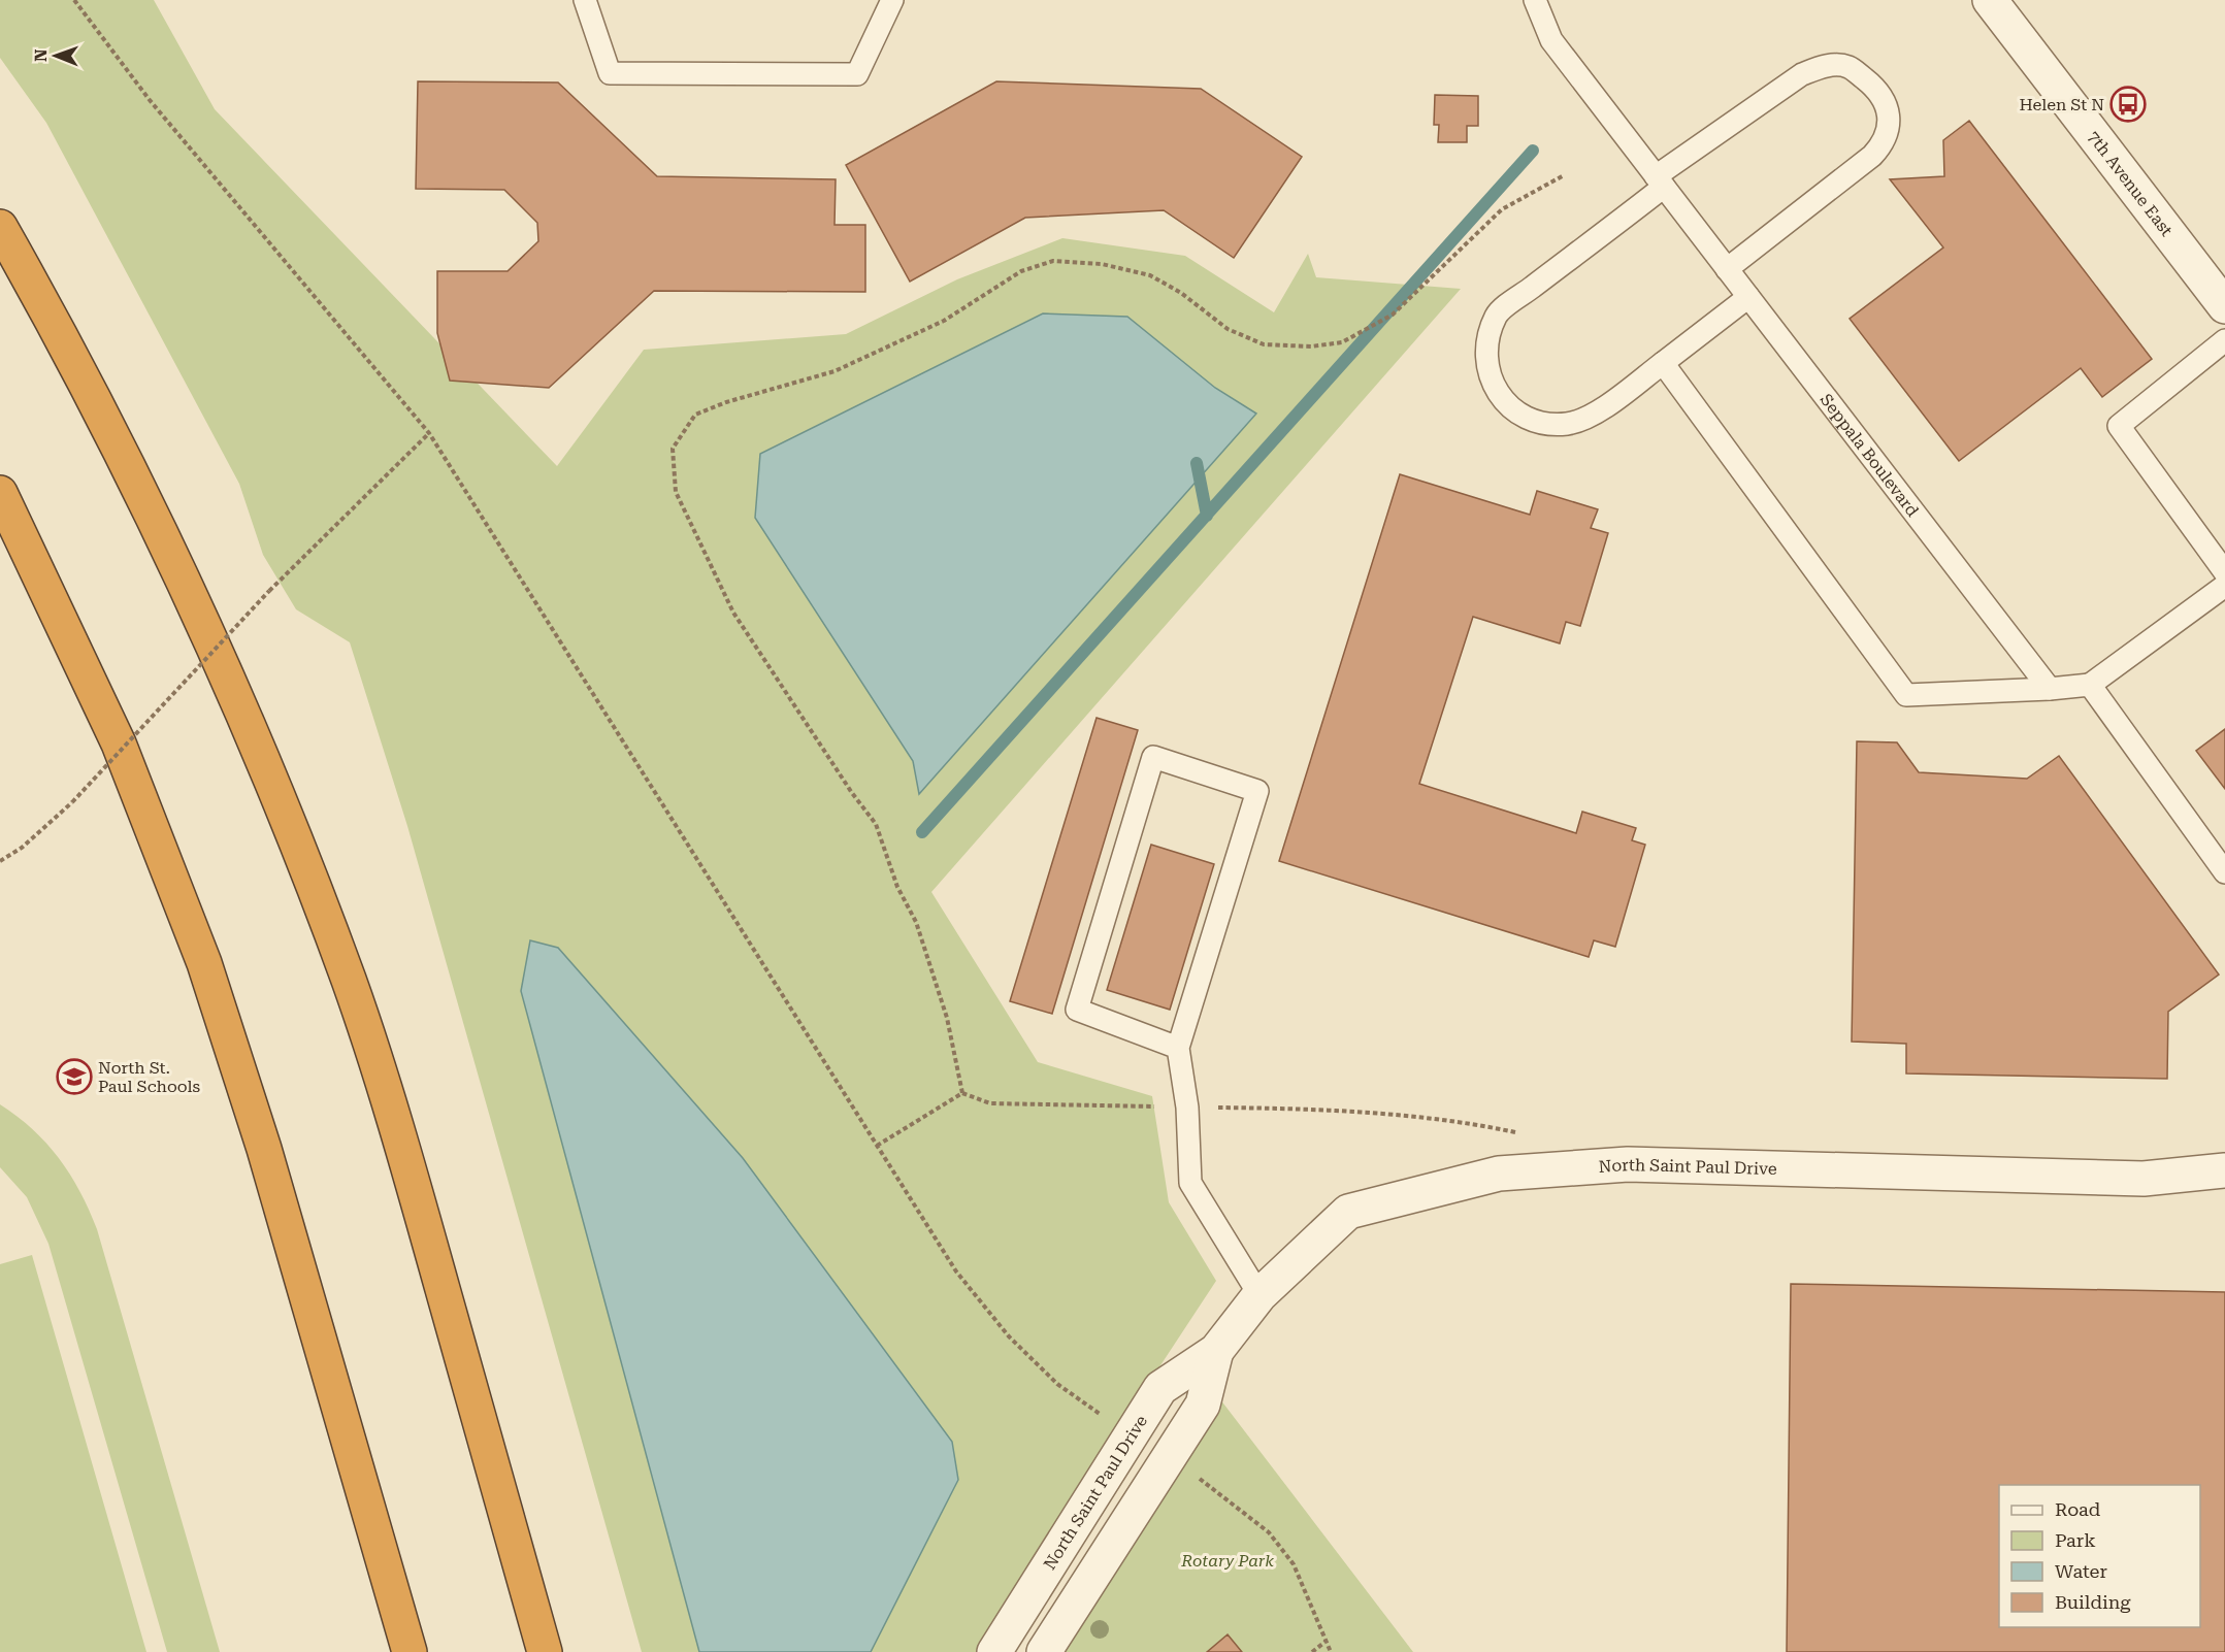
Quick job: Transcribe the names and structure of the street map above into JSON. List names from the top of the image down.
{
  "streets": {
    "street": ["7th Avenue East", "North Saint Paul Drive"],
    "lane": ["Seppala Boulevard"]
  },
  "parks": ["Rotary Park"],
  "places": {
    "bus stop": ["Helen St N"],
    "school or university": ["North St. Paul Schools"]
  },
  "legend": [
    "Road",
    "Park",
    "Water",
    "Building"
  ],
  "north": "left"
}
